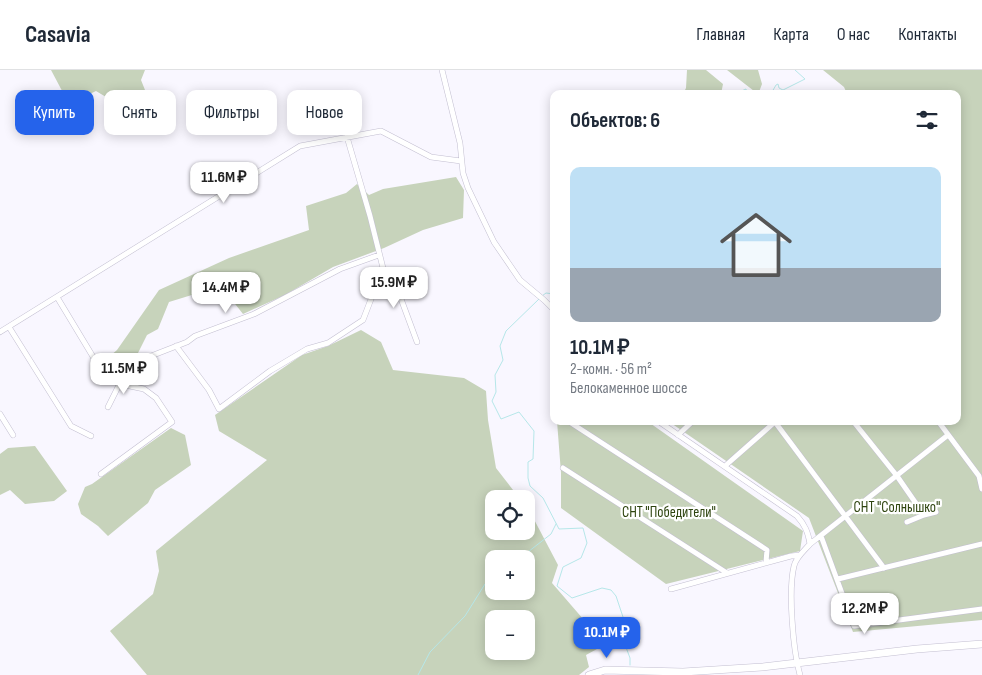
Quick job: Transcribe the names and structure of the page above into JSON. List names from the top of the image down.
{
  "parks": ["СНТ \"Солнышко\"", "СНТ \"Победители\""],
  "page": {
    "header": "Casavia",
    "nav": [
      "Главная",
      "Карта",
      "О нас",
      "Контакты"
    ],
    "chip": [
      "Купить",
      "Снять",
      "Фильтры",
      "Новое"
    ],
    "heading": "Объектов: 6",
    "list": [
      {
        "name": "10.1M ₽",
        "note": "2-комн. · 56 m² · Белокаменное шоссе"
      }
    ],
    "price": [
      "11.6M ₽",
      "15.9M ₽",
      "14.4M ₽",
      "11.5M ₽",
      "12.2M ₽",
      "10.1M ₽"
    ],
    "map_buttons": ["+", "−"]
  }
}
